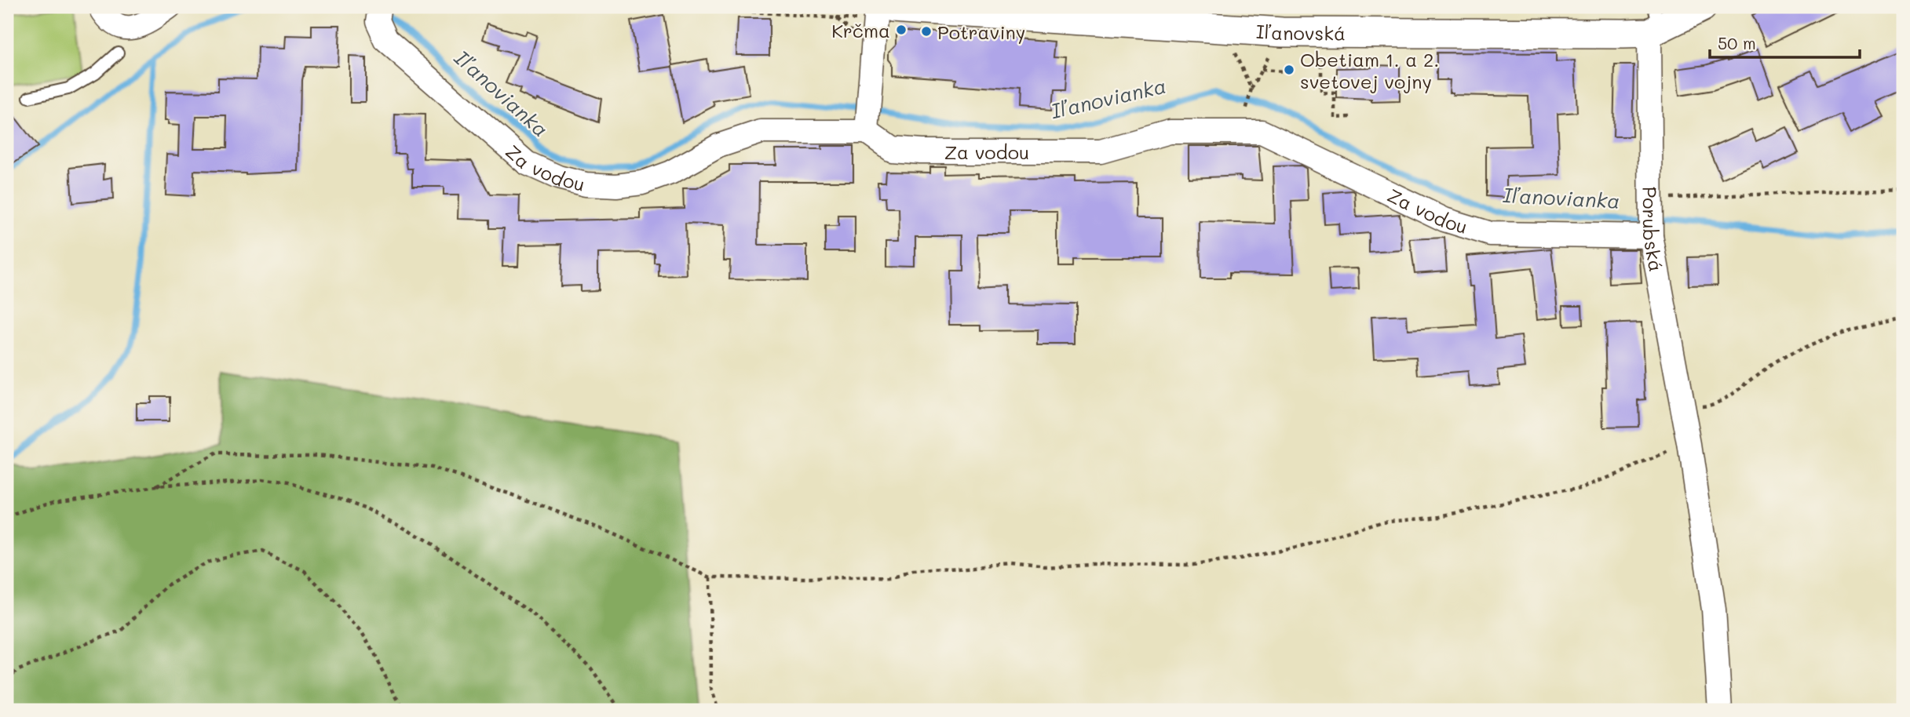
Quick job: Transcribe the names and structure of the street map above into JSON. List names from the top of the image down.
{
  "streets": {
    "street": ["Iľanovská", "Za vodou", "Porubská"]
  },
  "crossings": [
    ["Iľanovská", "Porubská"],
    ["Za vodou", "Porubská"]
  ],
  "water": ["Iľanovianka"],
  "places": ["Krčma", "Potraviny", "Obetiam 1. a 2. svetovej vojny"],
  "scale_bar": "50 m"
}
